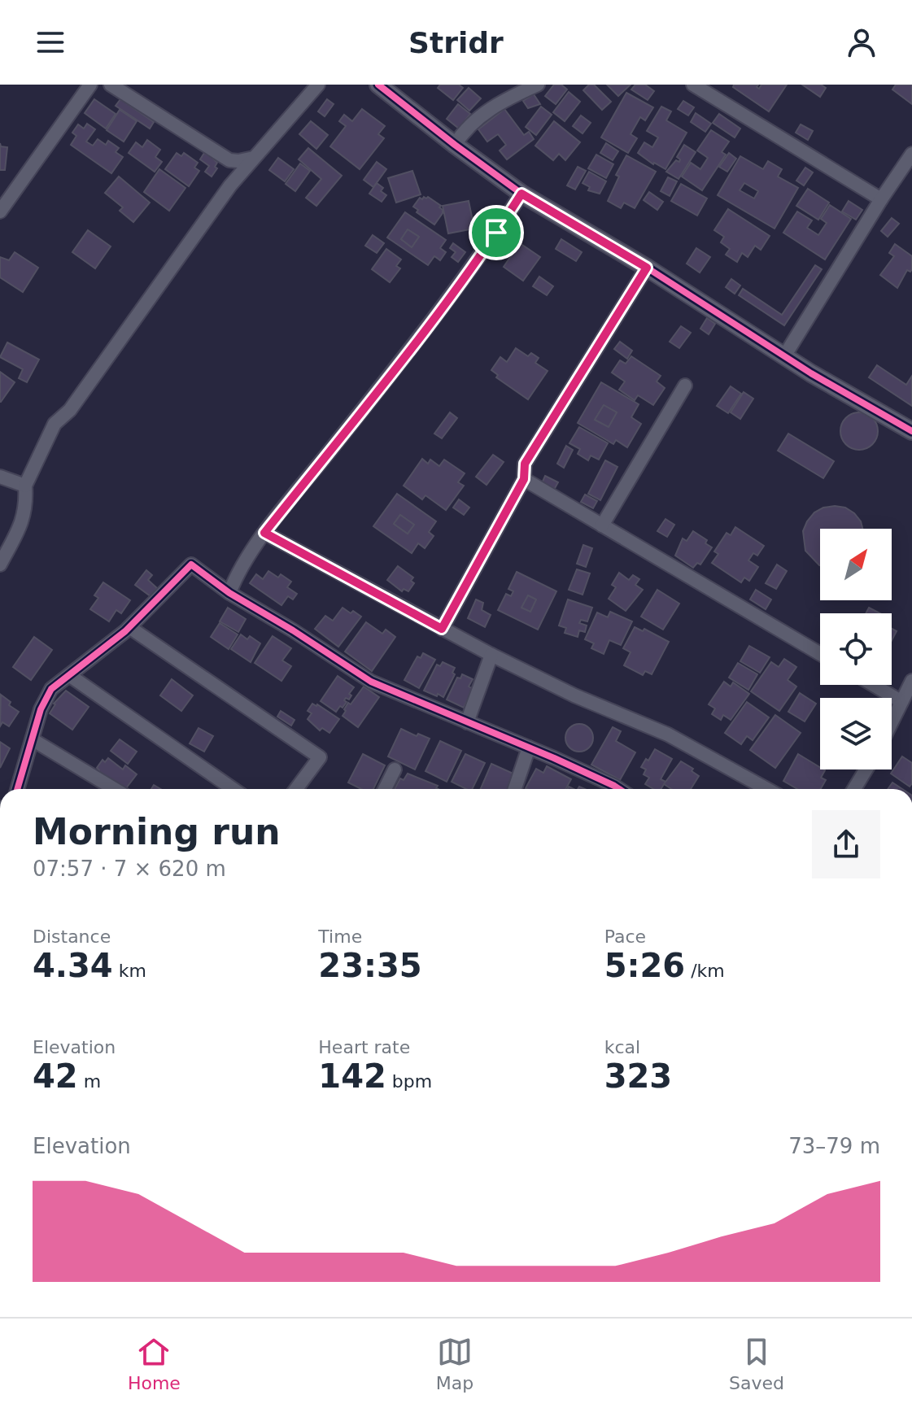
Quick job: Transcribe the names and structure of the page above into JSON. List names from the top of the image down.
{
  "north": "top right",
  "page": {
    "header": "Stridr",
    "heading": ["Morning run", "07:57 · 7 × 620 m"],
    "stats": [
      ["Distance", "4.34 km"],
      ["Time", "23:35"],
      ["Pace", "5:26 /km"],
      ["Elevation", "42 m"],
      ["Heart rate", "142 bpm"],
      ["kcal", "323"]
    ],
    "chart": ["Elevation", "73–79 m"],
    "tabs": ["Home", "Map", "Saved"]
  }
}
